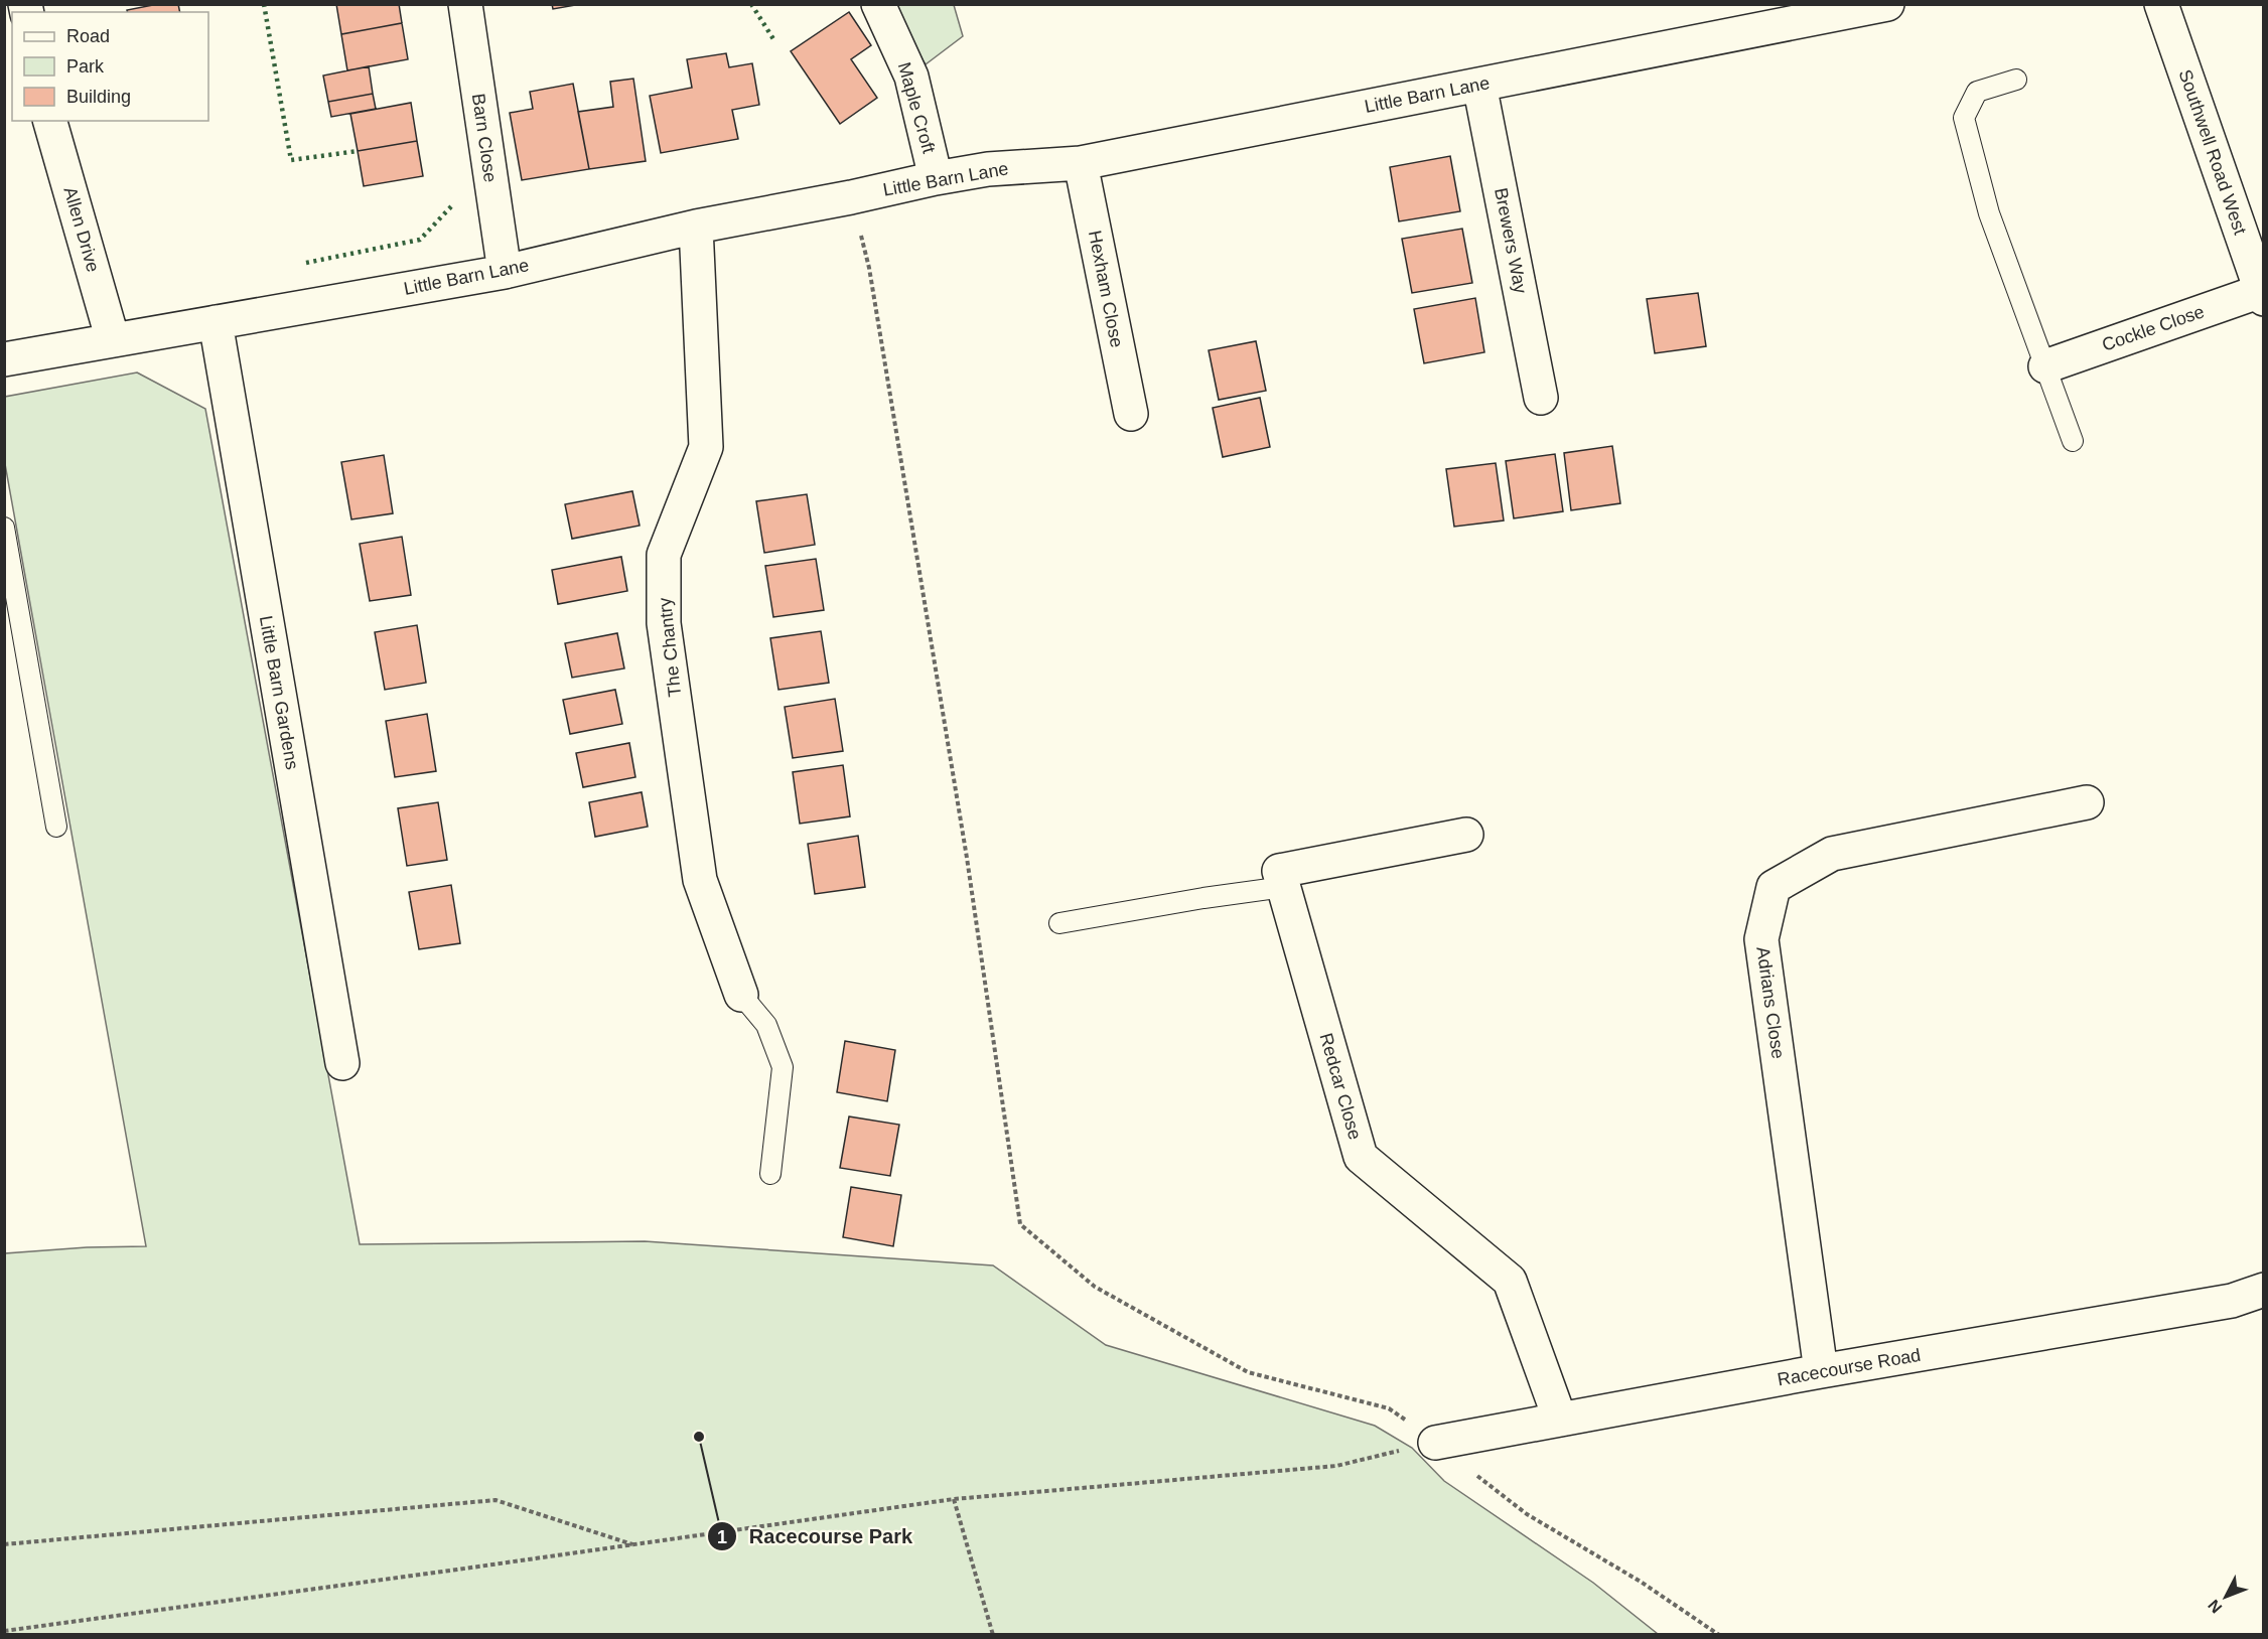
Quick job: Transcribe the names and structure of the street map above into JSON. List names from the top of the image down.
{
  "streets": {
    "street": [
      "Little Barn Lane",
      "Maple Croft",
      "Barn Close",
      "Southwell Road West",
      "Allen Drive",
      "Brewers Way",
      "Hexham Close",
      "Cockle Close",
      "The Chantry",
      "Little Barn Gardens",
      "Adrians Close",
      "Redcar Close",
      "Racecourse Road"
    ]
  },
  "crossings": [
    ["Little Barn Lane", "Maple Croft"],
    ["Little Barn Lane", "Barn Close"],
    ["Little Barn Lane", "Allen Drive"],
    ["Little Barn Lane", "Brewers Way"],
    ["Little Barn Lane", "Hexham Close"],
    ["Little Barn Lane", "The Chantry"],
    ["Little Barn Lane", "Little Barn Gardens"],
    ["Southwell Road West", "Cockle Close"],
    ["Adrians Close", "Racecourse Road"],
    ["Redcar Close", "Racecourse Road"]
  ],
  "places": ["Racecourse Park"],
  "legend": ["Road", "Park", "Building"],
  "north": "bottom left"
}
